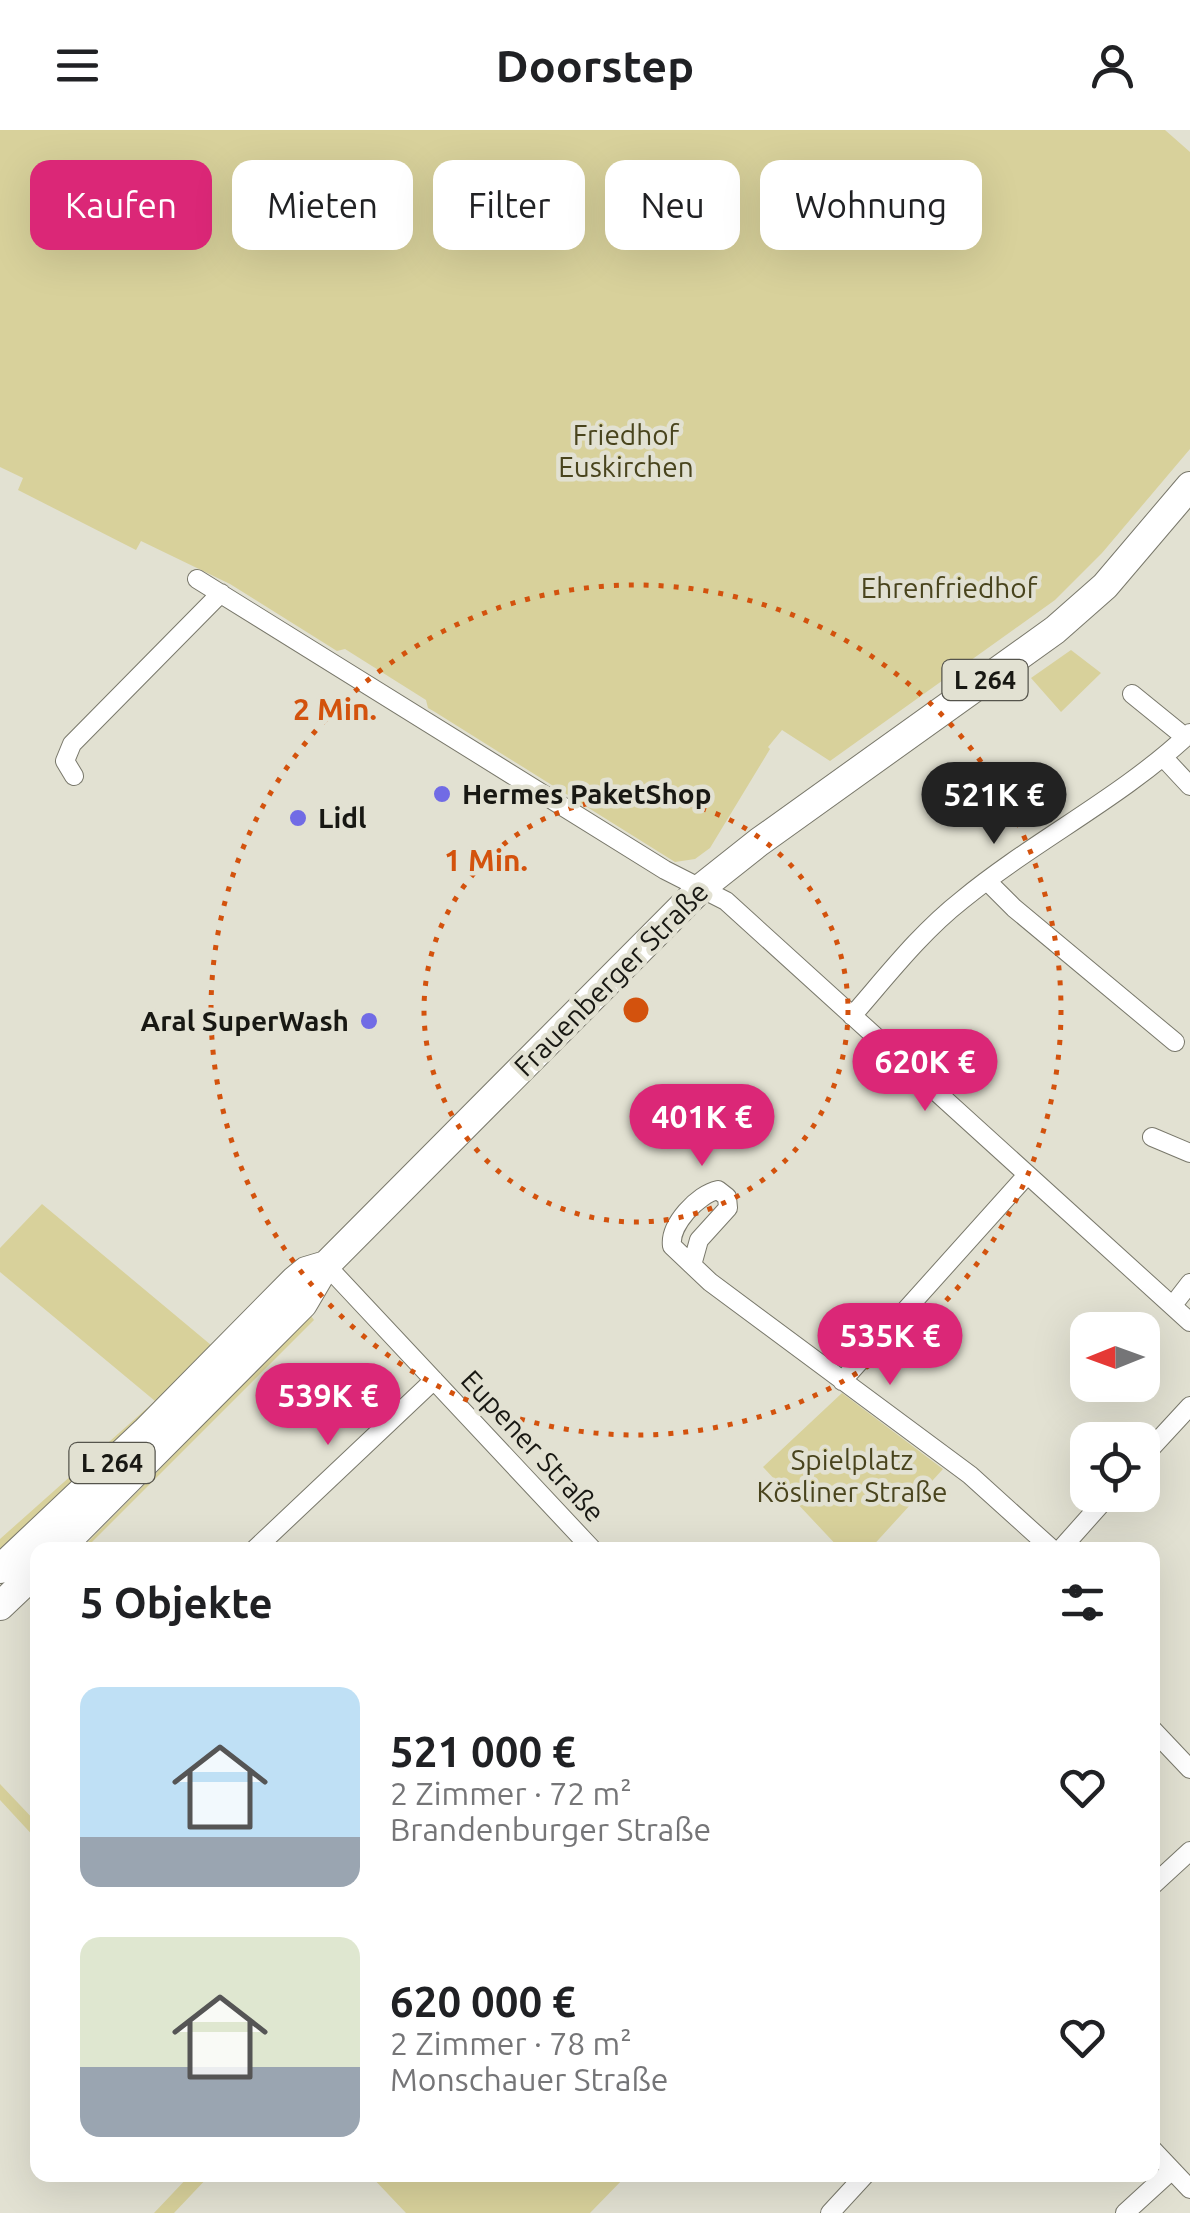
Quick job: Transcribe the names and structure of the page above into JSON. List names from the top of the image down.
{
  "streets": {
    "main road": ["L 264", "Frauenberger Straße"],
    "street": ["Eupener Straße"]
  },
  "crossings": [
    ["Frauenberger Straße", "Eupener Straße"]
  ],
  "parks": ["Friedhof Euskirchen", "Ehrenfriedhof", "Spielplatz Kösliner Straße"],
  "places": ["Hermes PaketShop", "Lidl", "Aral SuperWash"],
  "north": "left",
  "page": {
    "header": "Doorstep",
    "chip": [
      "Kaufen",
      "Mieten",
      "Filter",
      "Neu",
      "Wohnung"
    ],
    "price": [
      "521K €",
      "620K €",
      "401K €",
      "535K €",
      "539K €"
    ],
    "heading": "5 Objekte",
    "list": [
      {
        "name": "521 000 €",
        "note": "2 Zimmer · 72 m² · Brandenburger Straße"
      },
      {
        "name": "620 000 €",
        "note": "2 Zimmer · 78 m² · Monschauer Straße"
      }
    ]
  },
  "rings": ["2 Min.", "1 Min."]
}
